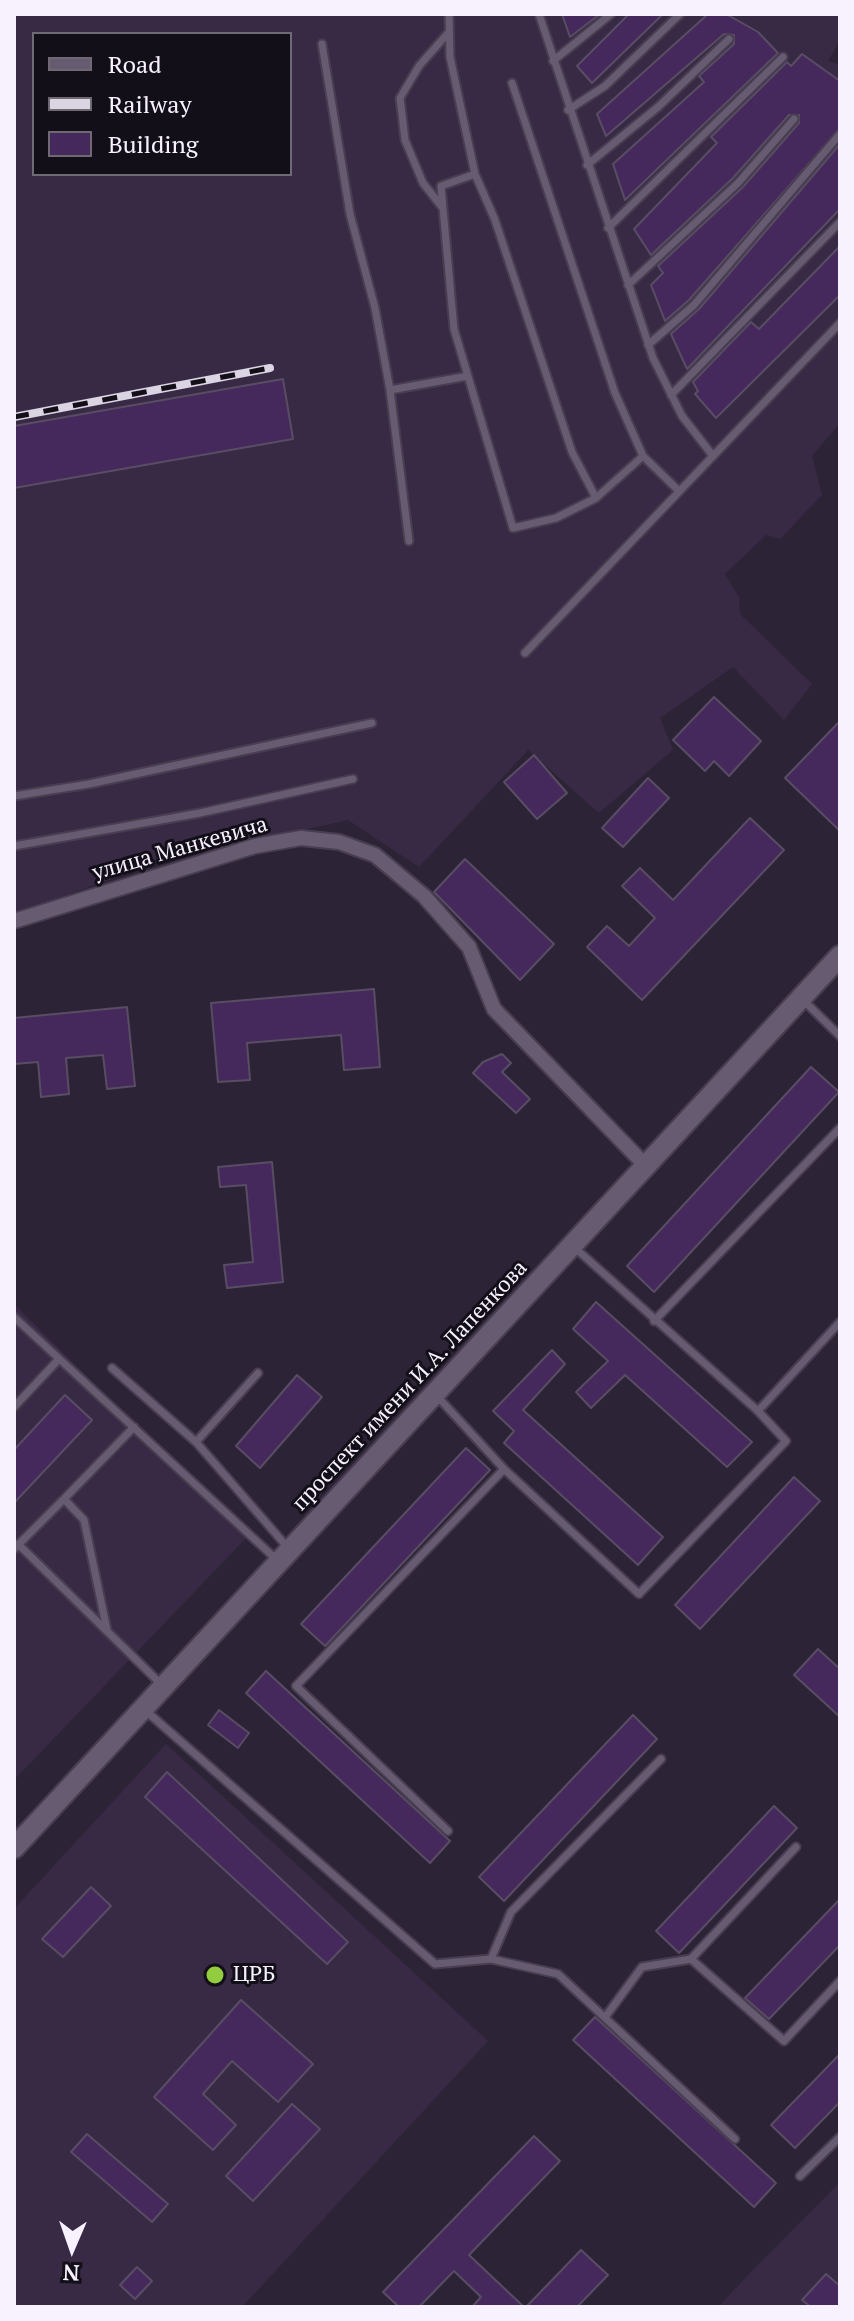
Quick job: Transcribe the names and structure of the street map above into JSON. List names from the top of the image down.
{
  "streets": {
    "main road": ["проспект имени И.А. Лапенкова"],
    "street": ["улица Манкевича"]
  },
  "crossings": [
    ["улица Манкевича", "проспект имени И.А. Лапенкова"]
  ],
  "places": ["ЦРБ"],
  "legend": ["Road", "Railway", "Building"],
  "north": "bottom"
}
